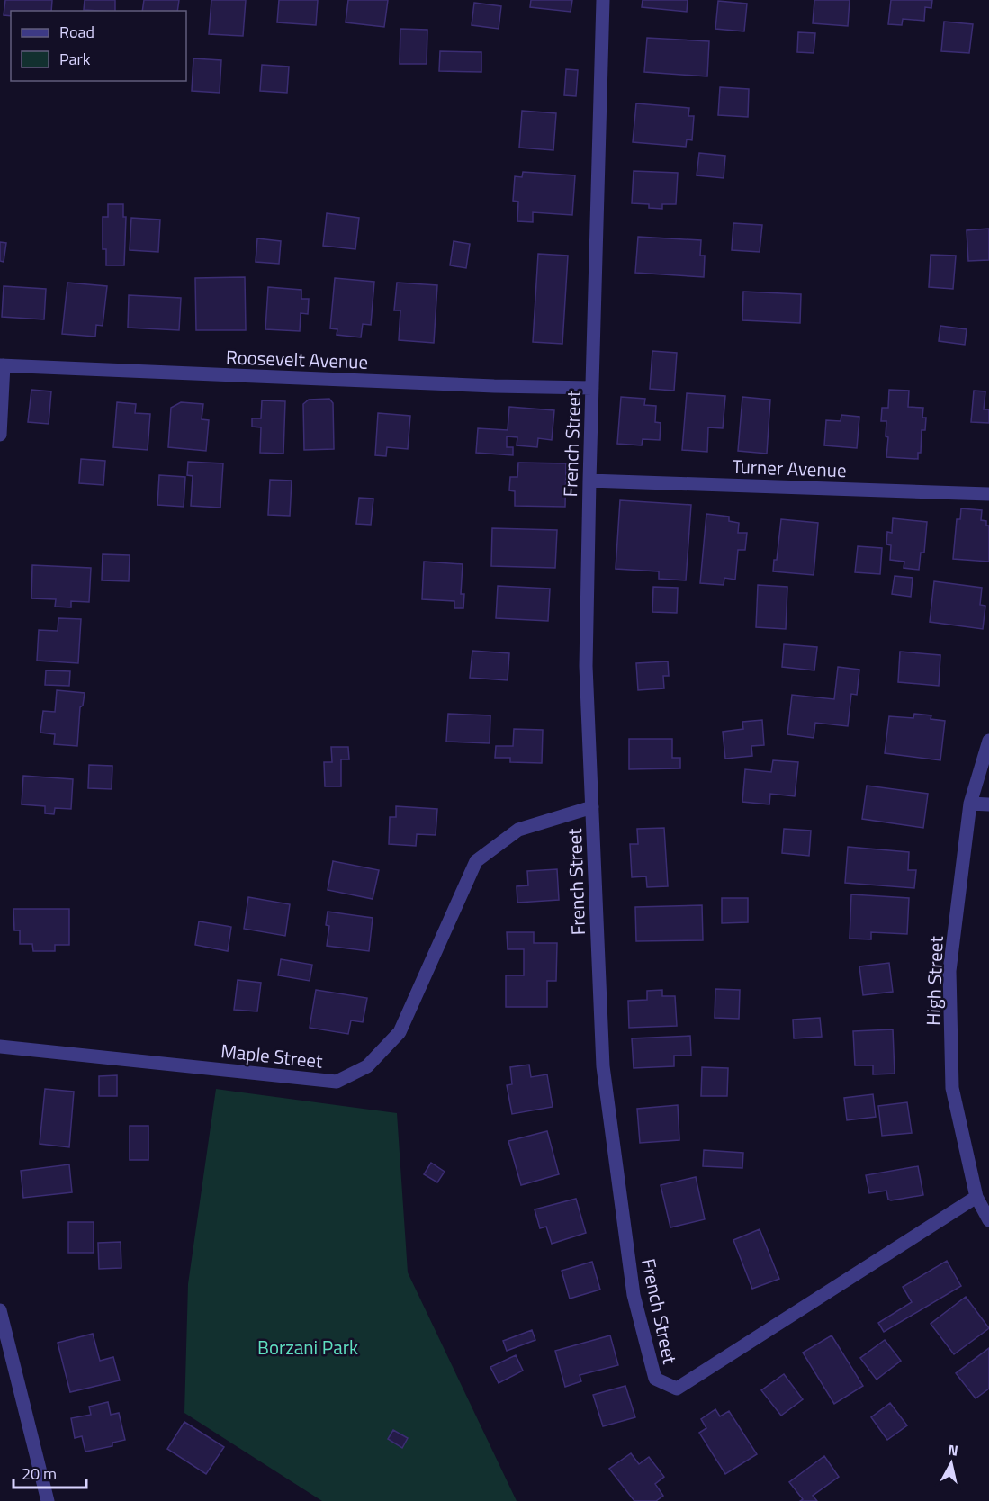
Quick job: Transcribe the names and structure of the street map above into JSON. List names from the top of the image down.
{
  "streets": {
    "street": [
      "Roosevelt Avenue",
      "French Street",
      "Turner Avenue",
      "High Street",
      "Maple Street"
    ]
  },
  "crossings": [
    ["Roosevelt Avenue", "French Street"],
    ["French Street", "Turner Avenue"],
    ["French Street", "High Street"],
    ["French Street", "Maple Street"]
  ],
  "parks": ["Borzani Park"],
  "legend": ["Road", "Park"],
  "scale_bar": "20 m",
  "north": "top"
}
